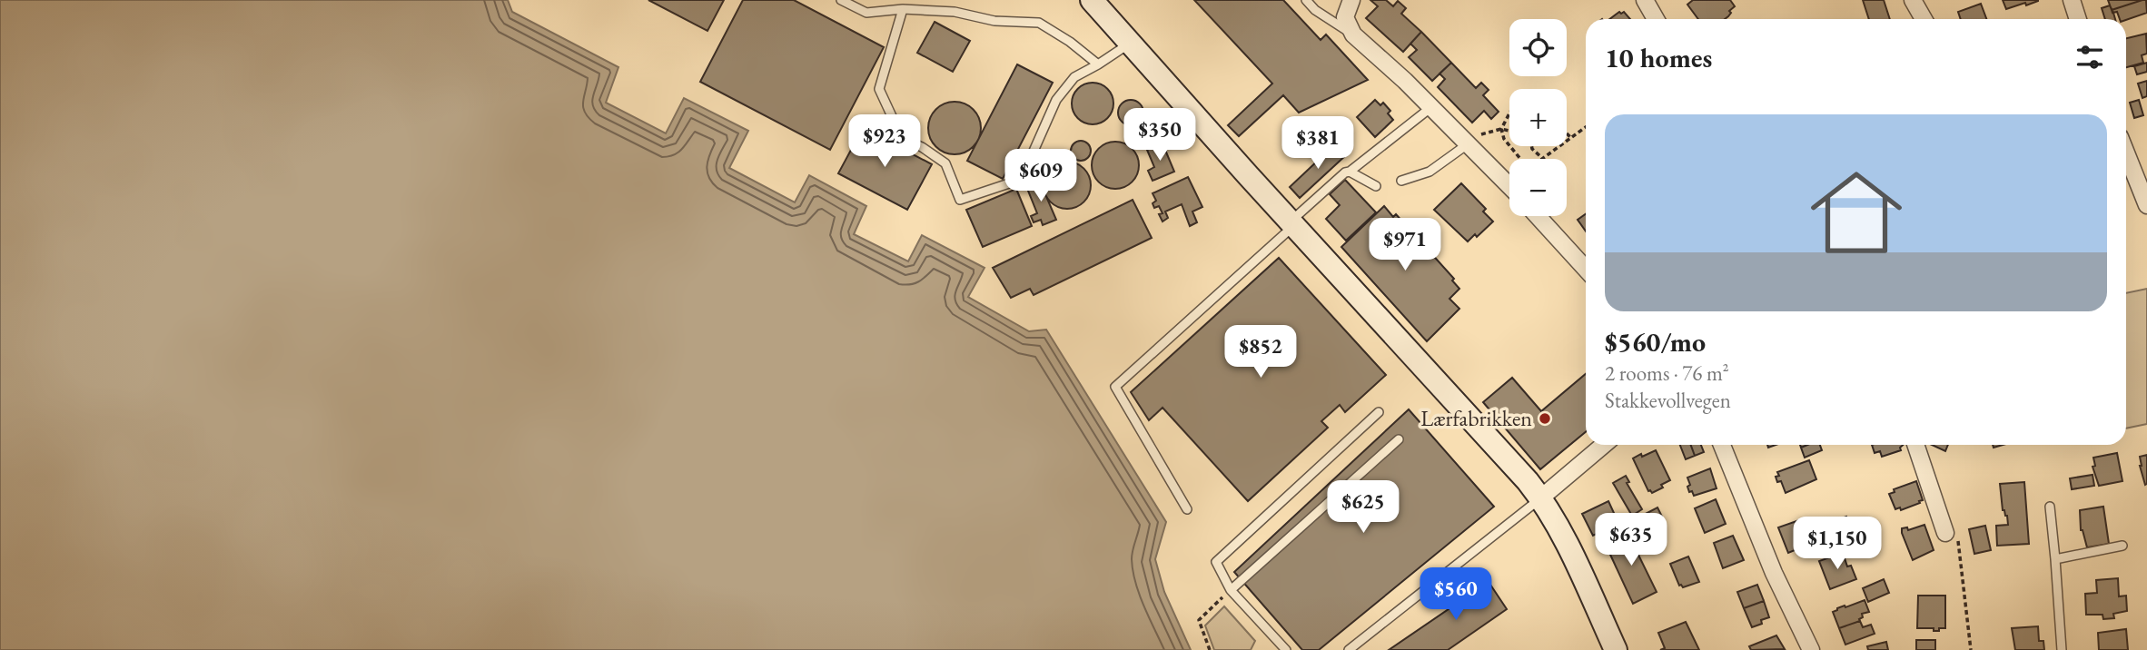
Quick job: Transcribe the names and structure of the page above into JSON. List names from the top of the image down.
{
  "places": ["Lærfabrikken"],
  "page": {
    "map_buttons": ["+", "−"],
    "heading": "10 homes",
    "list": [
      {
        "name": "$560/mo",
        "note": "2 rooms · 76 m² · Stakkevollvegen"
      }
    ],
    "price": [
      "$350",
      "$923",
      "$381",
      "$609",
      "$971",
      "$852",
      "$625",
      "$635",
      "$1,150",
      "$560"
    ]
  }
}
